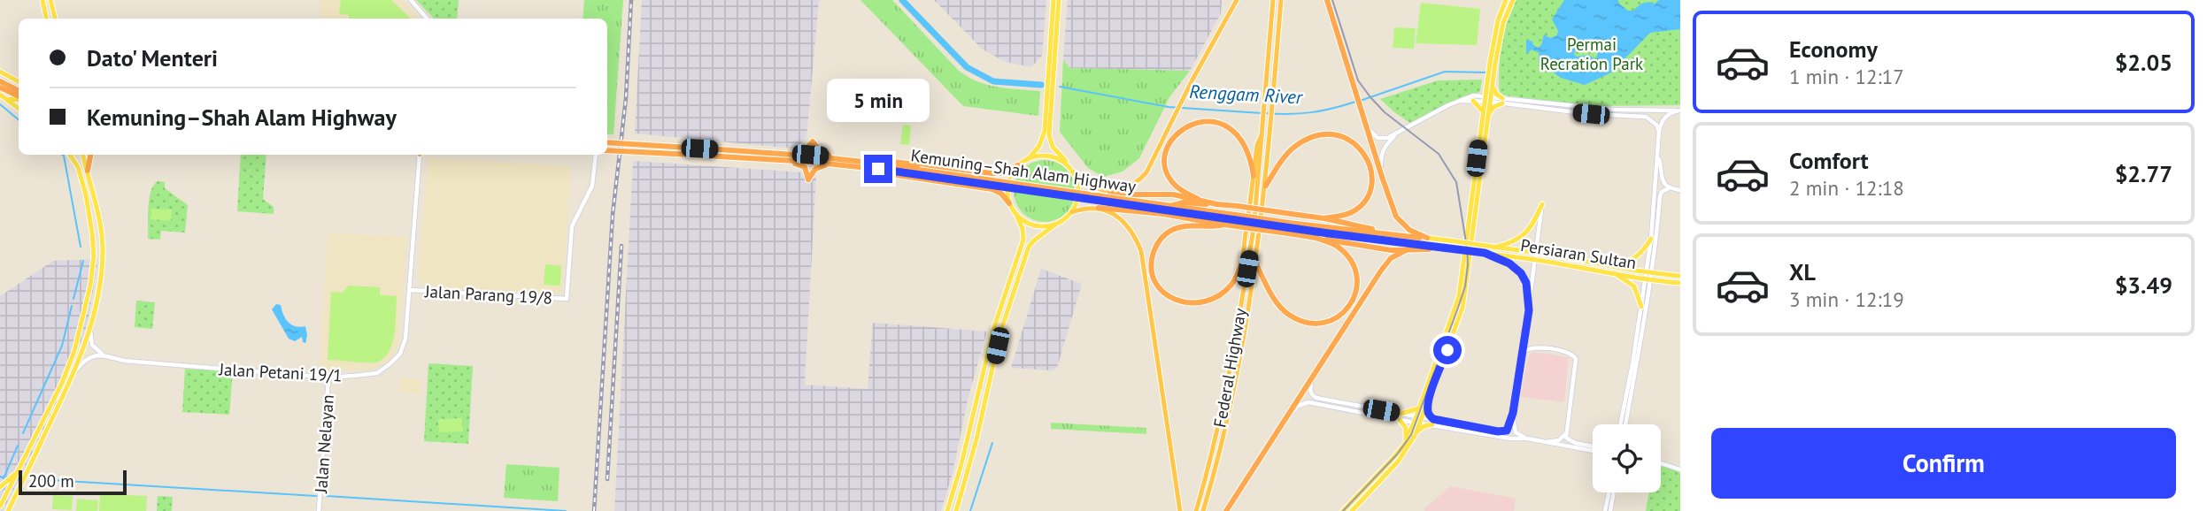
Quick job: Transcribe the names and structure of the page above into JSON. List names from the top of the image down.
{
  "streets": {
    "highway": ["Kemuning–Shah Alam Highway", "Persiaran Sultan", "Federal Highway"],
    "main road": ["Jalan Parang 19/8", "Jalan Petani 19/1", "Jalan Nelayan"]
  },
  "crossings": [
    ["Kemuning–Shah Alam Highway", "Persiaran Sultan"],
    ["Jalan Parang 19/8", "Jalan Petani 19/1"],
    ["Jalan Petani 19/1", "Jalan Nelayan"]
  ],
  "water": ["Renggam River"],
  "parks": ["Permai Recration Park"],
  "scale_bar": "200 m",
  "page": {
    "list": [
      {
        "name": "Economy",
        "note": "1 min · 12:17",
        "value": "$2.05"
      },
      {
        "name": "Comfort",
        "note": "2 min · 12:18",
        "value": "$2.77"
      },
      {
        "name": "XL",
        "note": "3 min · 12:19",
        "value": "$3.49"
      }
    ],
    "banner": ["Dato' Menteri", "Kemuning–Shah Alam Highway"],
    "bubble": "5 min",
    "buttons": "Confirm",
    "scale": "200 m"
  }
}
